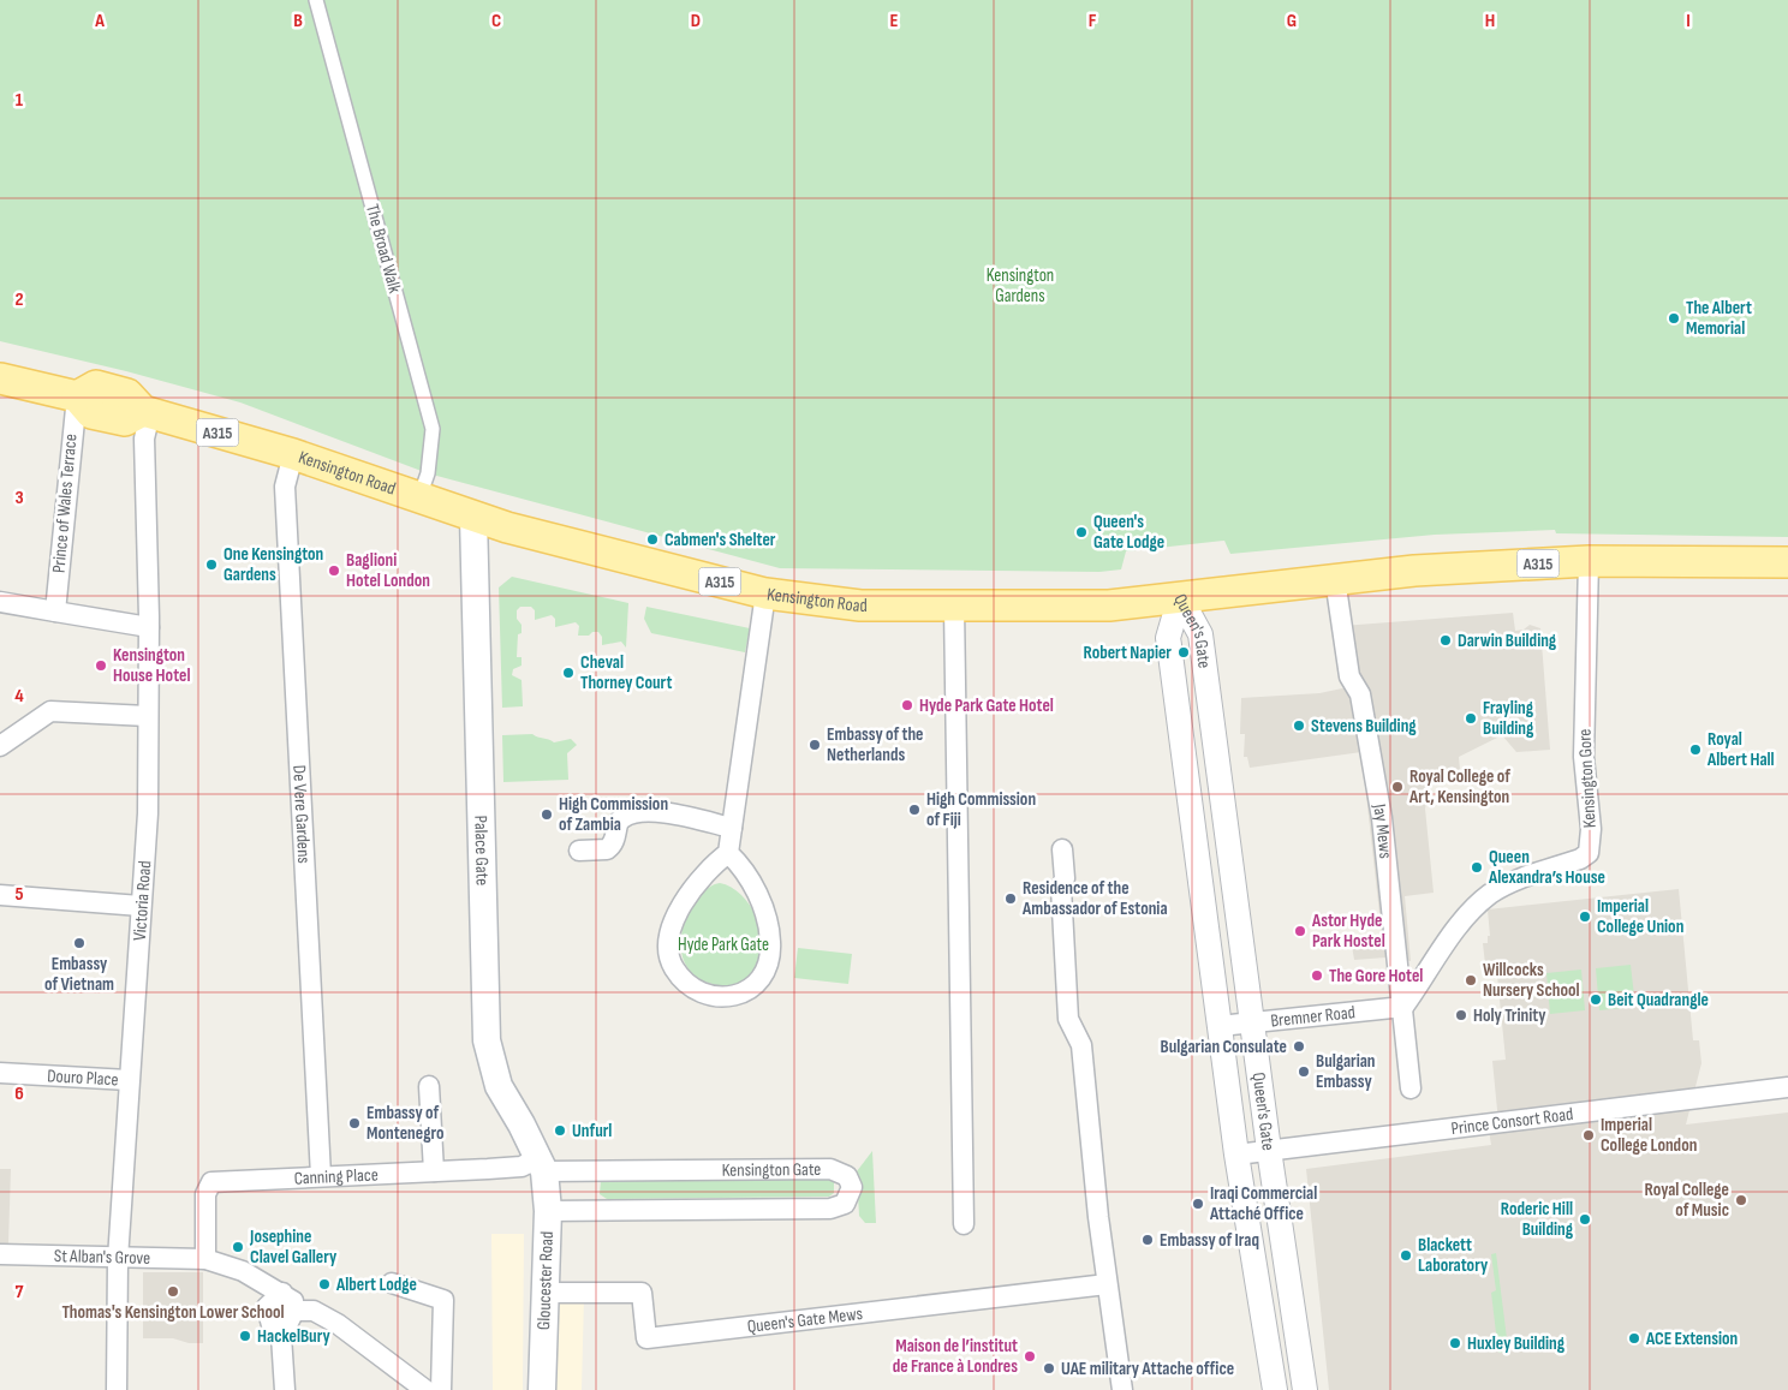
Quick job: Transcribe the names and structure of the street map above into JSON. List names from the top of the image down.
{
  "streets": {
    "main road": [
      "A315",
      "Kensington Road",
      "Palace Gate",
      "Gloucester Road"
    ],
    "street": [
      "The Broad Walk",
      "Prince of Wales Terrace",
      "Queen's Gate",
      "Kensington Gore",
      "De Vere Gardens",
      "Jay Mews",
      "Victoria Road",
      "Bremner Road",
      "Douro Place",
      "Prince Consort Road",
      "Kensington Gate",
      "Canning Place",
      "St Alban's Grove",
      "Queen's Gate Mews"
    ]
  },
  "crossings": [
    ["The Broad Walk", "Kensington Road"],
    ["A315", "Kensington Road"],
    ["A315", "Kensington Gore"],
    ["A315", "Jay Mews"],
    ["Kensington Road", "Prince of Wales Terrace"],
    ["Kensington Road", "Queen's Gate"],
    ["Kensington Road", "De Vere Gardens"],
    ["Kensington Road", "Jay Mews"],
    ["Kensington Road", "Palace Gate"],
    ["Kensington Road", "Victoria Road"],
    ["Queen's Gate", "Bremner Road"],
    ["Queen's Gate", "Prince Consort Road"],
    ["Kensington Gore", "Jay Mews"],
    ["Kensington Gore", "Bremner Road"],
    ["De Vere Gardens", "Canning Place"],
    ["Jay Mews", "Bremner Road"],
    ["Palace Gate", "Kensington Gate"],
    ["Palace Gate", "Canning Place"],
    ["Palace Gate", "Gloucester Road"],
    ["Victoria Road", "Douro Place"],
    ["Victoria Road", "St Alban's Grove"],
    ["Kensington Gate", "Canning Place"],
    ["Kensington Gate", "Gloucester Road"],
    ["Canning Place", "St Alban's Grove"],
    ["Canning Place", "Gloucester Road"],
    ["Gloucester Road", "Queen's Gate Mews"]
  ],
  "parks": ["Kensington Gardens", "Hyde Park Gate"],
  "places": [
    "The Albert Memorial",
    "Queen's Gate Lodge",
    "Cabmen's Shelter",
    "One Kensington Gardens",
    "Baglioni Hotel London",
    "Darwin Building",
    "Robert Napier",
    "Kensington House Hotel",
    "Cheval Thorney Court",
    "Hyde Park Gate Hotel",
    "Frayling Building",
    "Stevens Building",
    "Embassy of the Netherlands",
    "Royal Albert Hall",
    "Royal College of Art, Kensington",
    "High Commission of Fiji",
    "High Commission of Zambia",
    "Queen Alexandra’s House",
    "Residence of the Ambassador of Estonia",
    "Imperial College Union",
    "Astor Hyde Park Hostel",
    "Embassy of Vietnam",
    "The Gore Hotel",
    "Willcocks Nursery School",
    "Beit Quadrangle",
    "Holy Trinity",
    "Bulgarian Consulate",
    "Bulgarian Embassy",
    "Embassy of Montenegro",
    "Unfurl",
    "Imperial College London",
    "Royal College of Music",
    "Iraqi Commercial Attaché Office",
    "Roderic Hill Building",
    "Embassy of Iraq",
    "Josephine Clavel Gallery",
    "Blackett Laboratory",
    "Albert Lodge",
    "Thomas's Kensington Lower School",
    "HackelBury",
    "ACE Extension",
    "Huxley Building",
    "Maison de l’institut de France à Londres",
    "UAE military Attache office"
  ],
  "grid": {
    "columns": [
      "A",
      "B",
      "C",
      "D",
      "E",
      "F",
      "G",
      "H",
      "I"
    ],
    "rows": [
      "1",
      "2",
      "3",
      "4",
      "5",
      "6",
      "7"
    ]
  }
}
